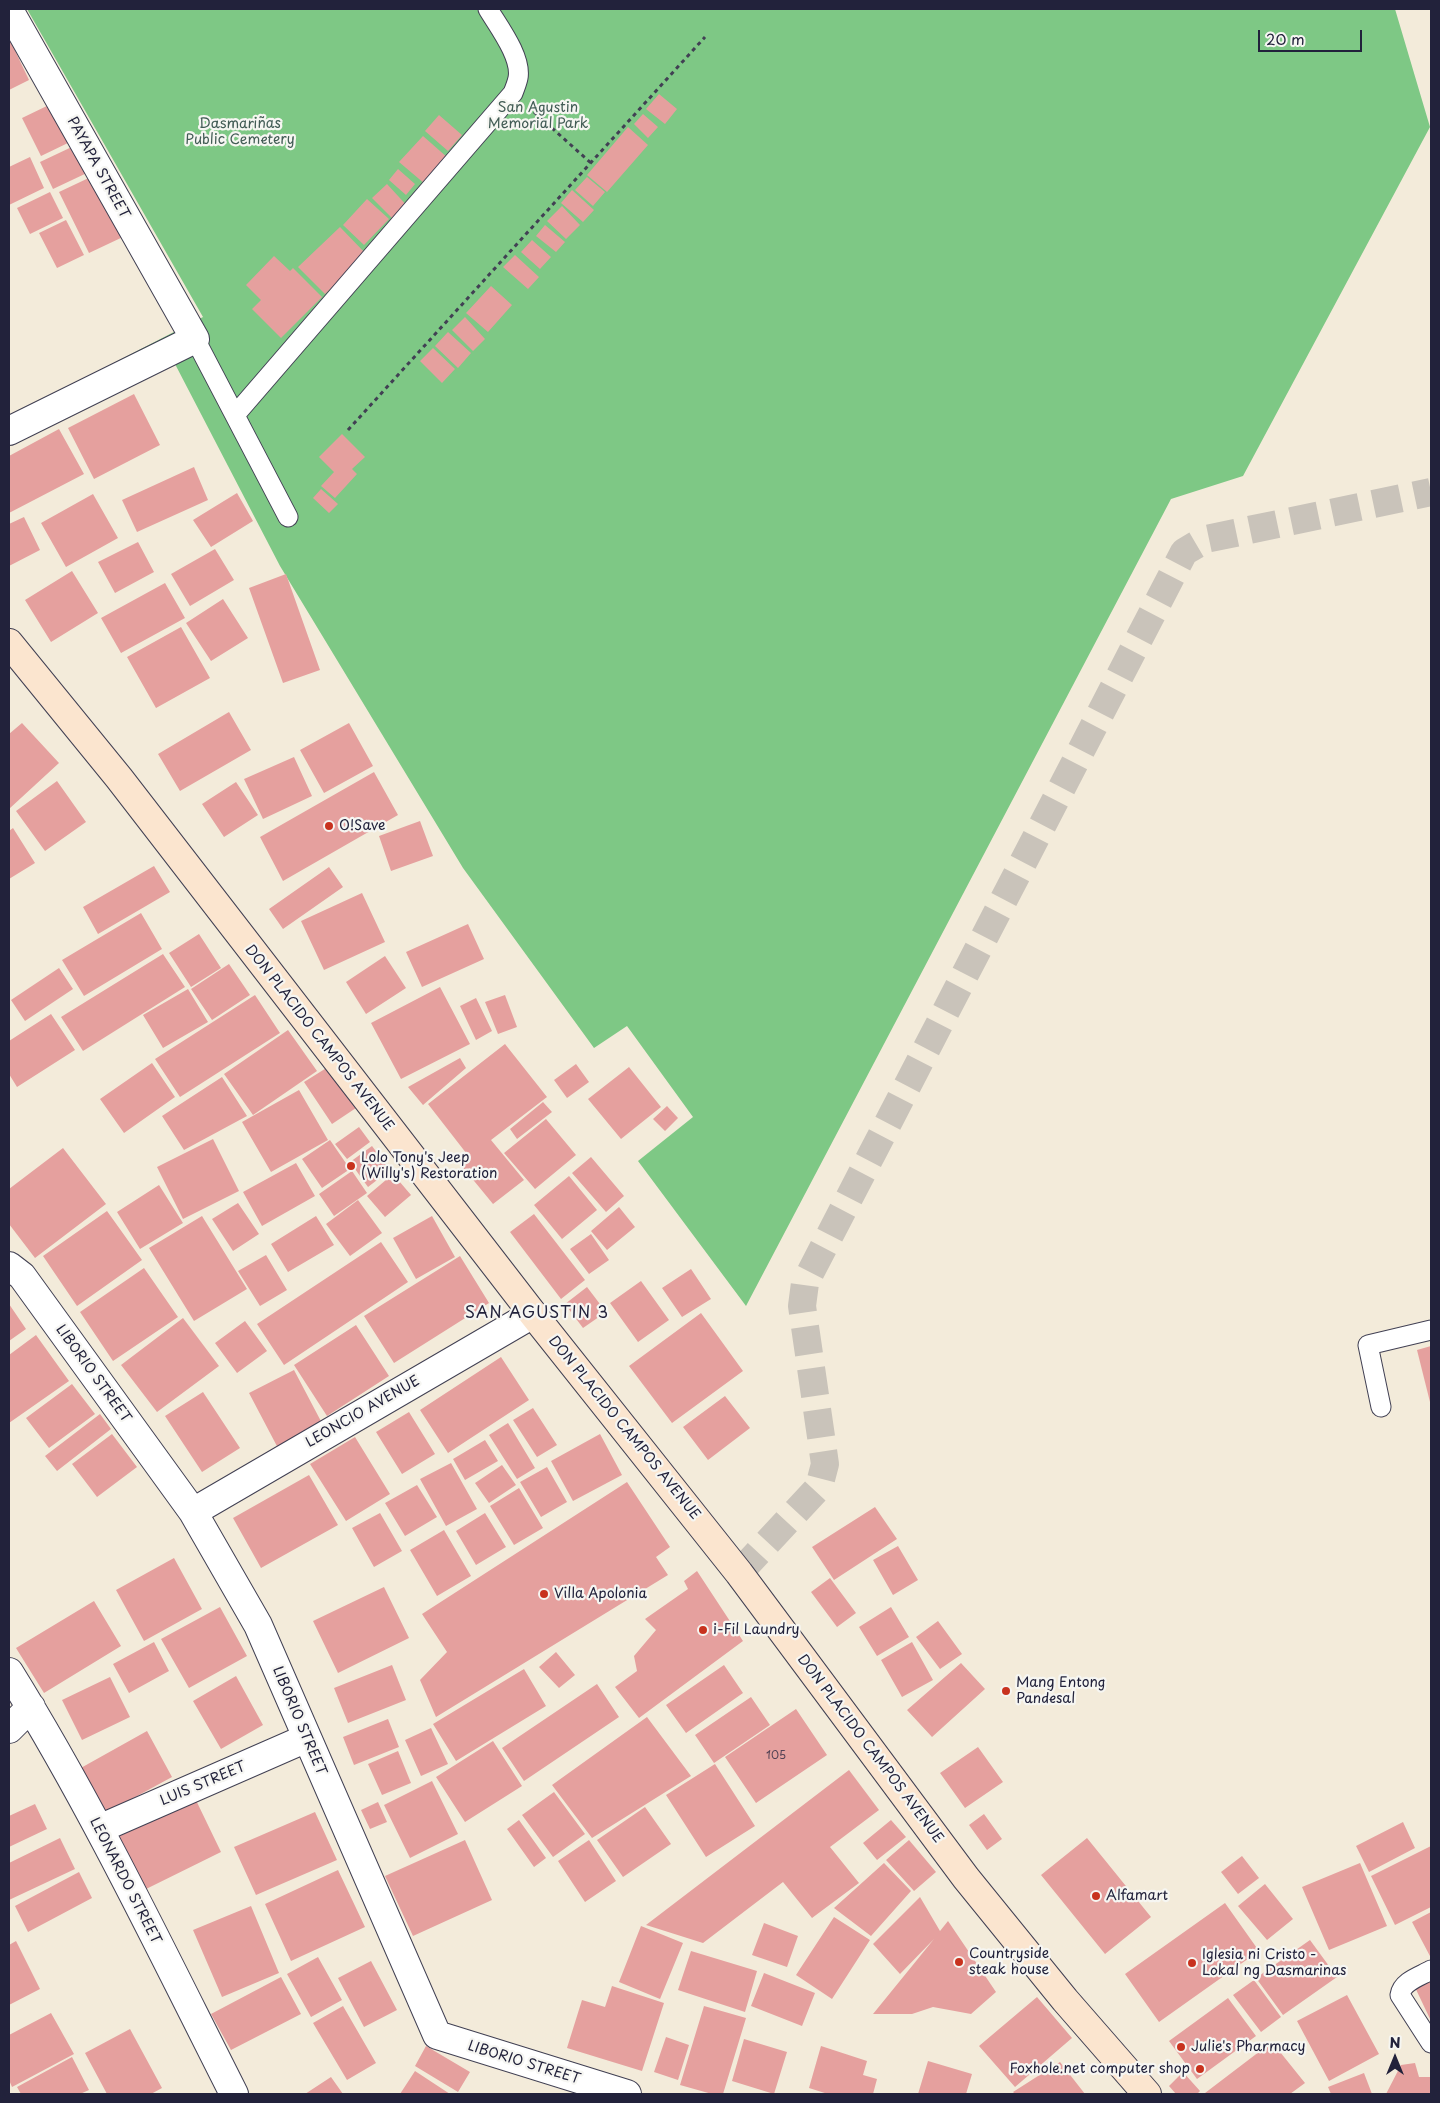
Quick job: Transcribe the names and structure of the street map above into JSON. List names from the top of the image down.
{
  "streets": {
    "main road": ["DON PLACIDO CAMPOS AVENUE"],
    "street": [
      "PAYAPA STREET",
      "LIBORIO STREET",
      "LEONCIO AVENUE",
      "LUIS STREET",
      "LEONARDO STREET"
    ]
  },
  "crossings": [
    ["DON PLACIDO CAMPOS AVENUE", "LEONCIO AVENUE"],
    ["LIBORIO STREET", "LEONCIO AVENUE"],
    ["LIBORIO STREET", "LUIS STREET"],
    ["LUIS STREET", "LEONARDO STREET"]
  ],
  "districts": ["SAN AGUSTIN 3"],
  "parks": ["San Agustin Memorial Park", "Dasmariñas Public Cemetery"],
  "places": [
    "O!Save",
    "Lolo Tony's Jeep (Willy's) Restoration",
    "Villa Apolonia",
    "i-Fil Laundry",
    "Mang Entong Pandesal",
    "Alfamart",
    "Countryside steak house",
    "Iglesia ni Cristo - Lokal ng Dasmarinas",
    "Julie's Pharmacy",
    "Foxhole.net computer shop"
  ],
  "house_numbers": ["105"],
  "scale_bar": "20 m",
  "north": "top"
}
